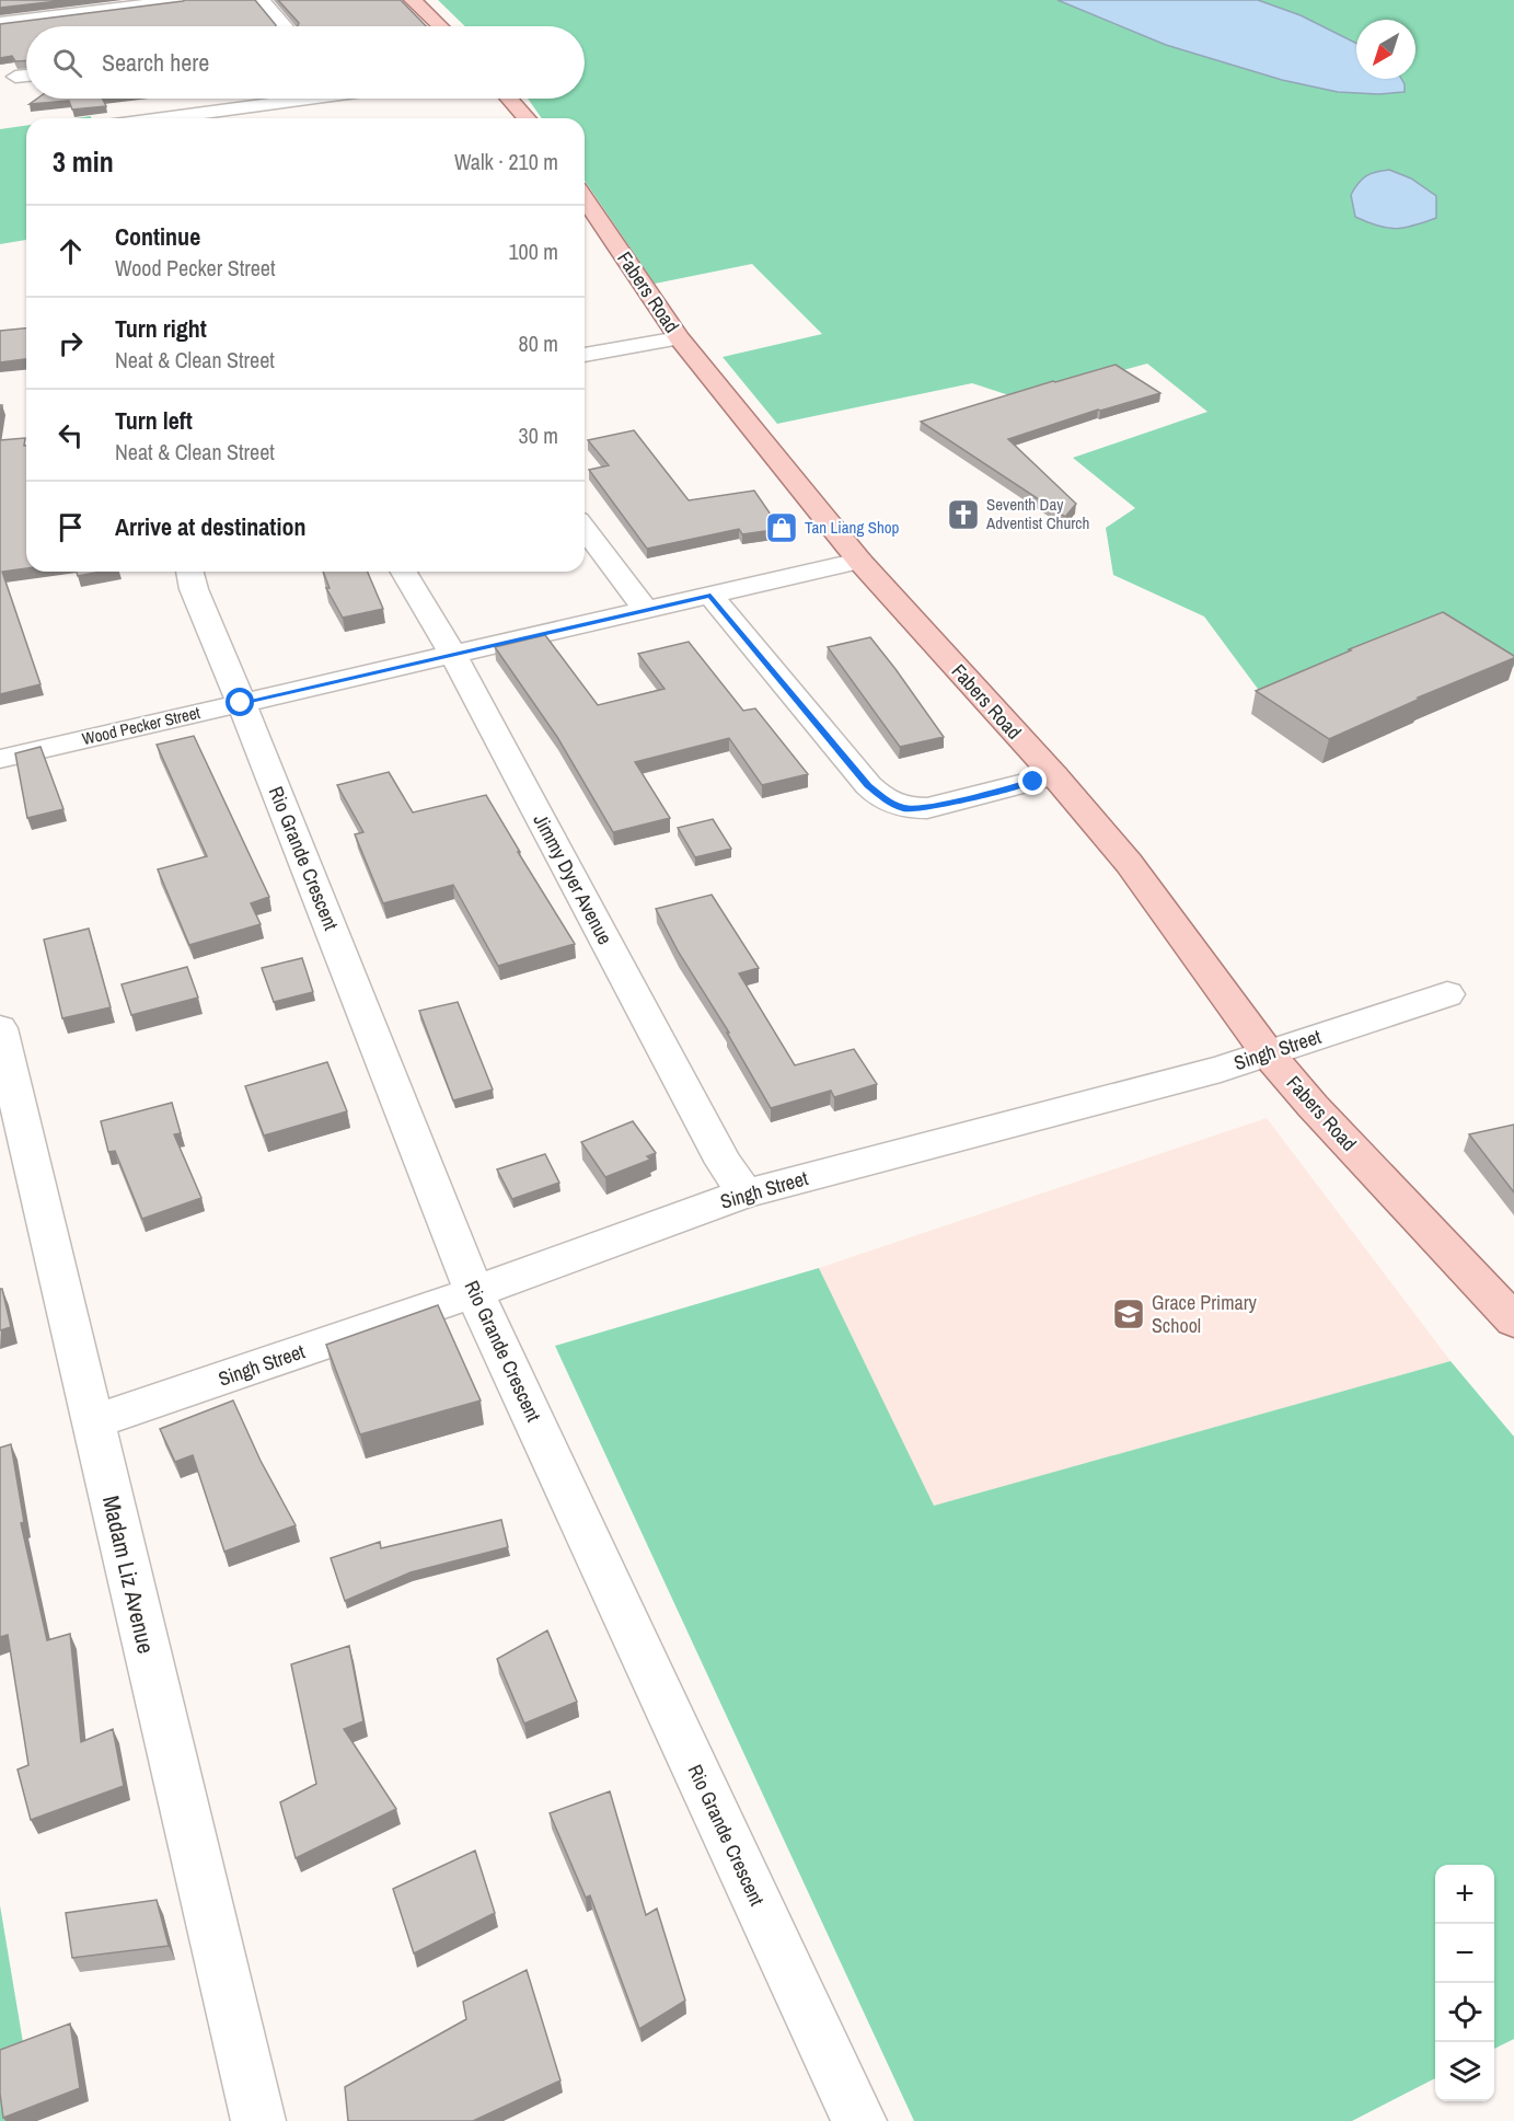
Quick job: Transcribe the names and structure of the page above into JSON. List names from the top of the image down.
{
  "streets": {
    "main road": ["Fabers Road"],
    "street": [
      "Wood Pecker Street",
      "Rio Grande Crescent",
      "Jimmy Dyer Avenue",
      "Singh Street",
      "Madam Liz Avenue"
    ]
  },
  "crossings": [
    ["Fabers Road", "Wood Pecker Street"],
    ["Fabers Road", "Singh Street"],
    ["Wood Pecker Street", "Rio Grande Crescent"],
    ["Wood Pecker Street", "Jimmy Dyer Avenue"],
    ["Rio Grande Crescent", "Singh Street"],
    ["Jimmy Dyer Avenue", "Singh Street"],
    ["Singh Street", "Madam Liz Avenue"]
  ],
  "places": {
    "church": ["Seventh Day Adventist Church"],
    "shop": ["Tan Liang Shop"],
    "school or university": ["Grace Primary School"]
  },
  "north": "bottom left",
  "page": {
    "search": "Search here",
    "heading": ["3 min", "Walk · 210 m"],
    "list": [
      ["Continue", "Wood Pecker Street", "100 m"],
      ["Turn right", "Neat & Clean Street", "80 m"],
      ["Turn left", "Neat & Clean Street", "30 m"],
      "Arrive at destination"
    ],
    "map_buttons": ["+", "−"]
  }
}
